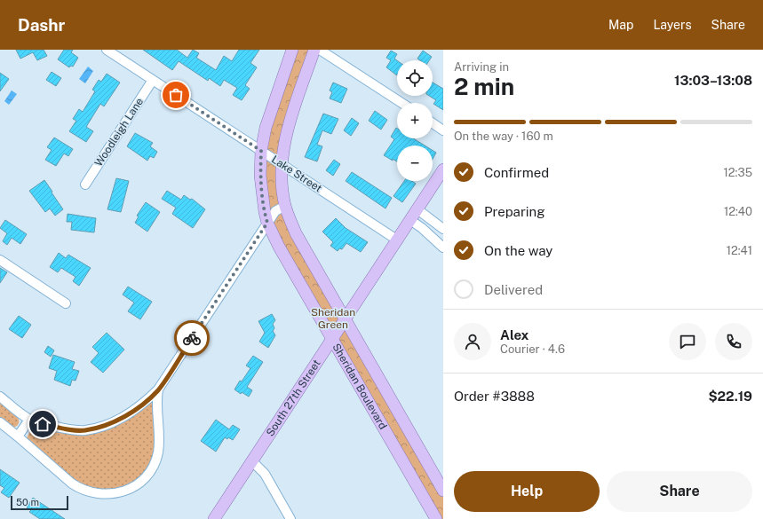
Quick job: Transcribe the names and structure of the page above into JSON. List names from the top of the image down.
{
  "streets": {
    "main road": ["Sheridan Boulevard", "South 27th Street"],
    "street": ["Woodleigh Lane", "Lake Street"]
  },
  "crossings": [
    ["Woodleigh Lane", "Lake Street"],
    ["Lake Street", "Sheridan Boulevard"],
    ["Lake Street", "South 27th Street"],
    ["Sheridan Boulevard", "South 27th Street"]
  ],
  "parks": ["Sheridan Green"],
  "scale_bar": "50 m",
  "page": {
    "header": "Dashr",
    "nav": ["Map", "Layers", "Share"],
    "heading": ["2 min", "Arriving in", "13:03–13:08"],
    "panel": [
      "Alex",
      "Courier · 4.6",
      "Order #3888",
      "$22.19"
    ],
    "map_buttons": ["+", "−"],
    "bar": "On the way · 160 m",
    "list": [
      ["Confirmed", "12:35"],
      ["Preparing", "12:40"],
      ["On the way", "12:41"],
      "Delivered"
    ],
    "buttons": ["Help", "Share"],
    "scale": "50 m"
  }
}
